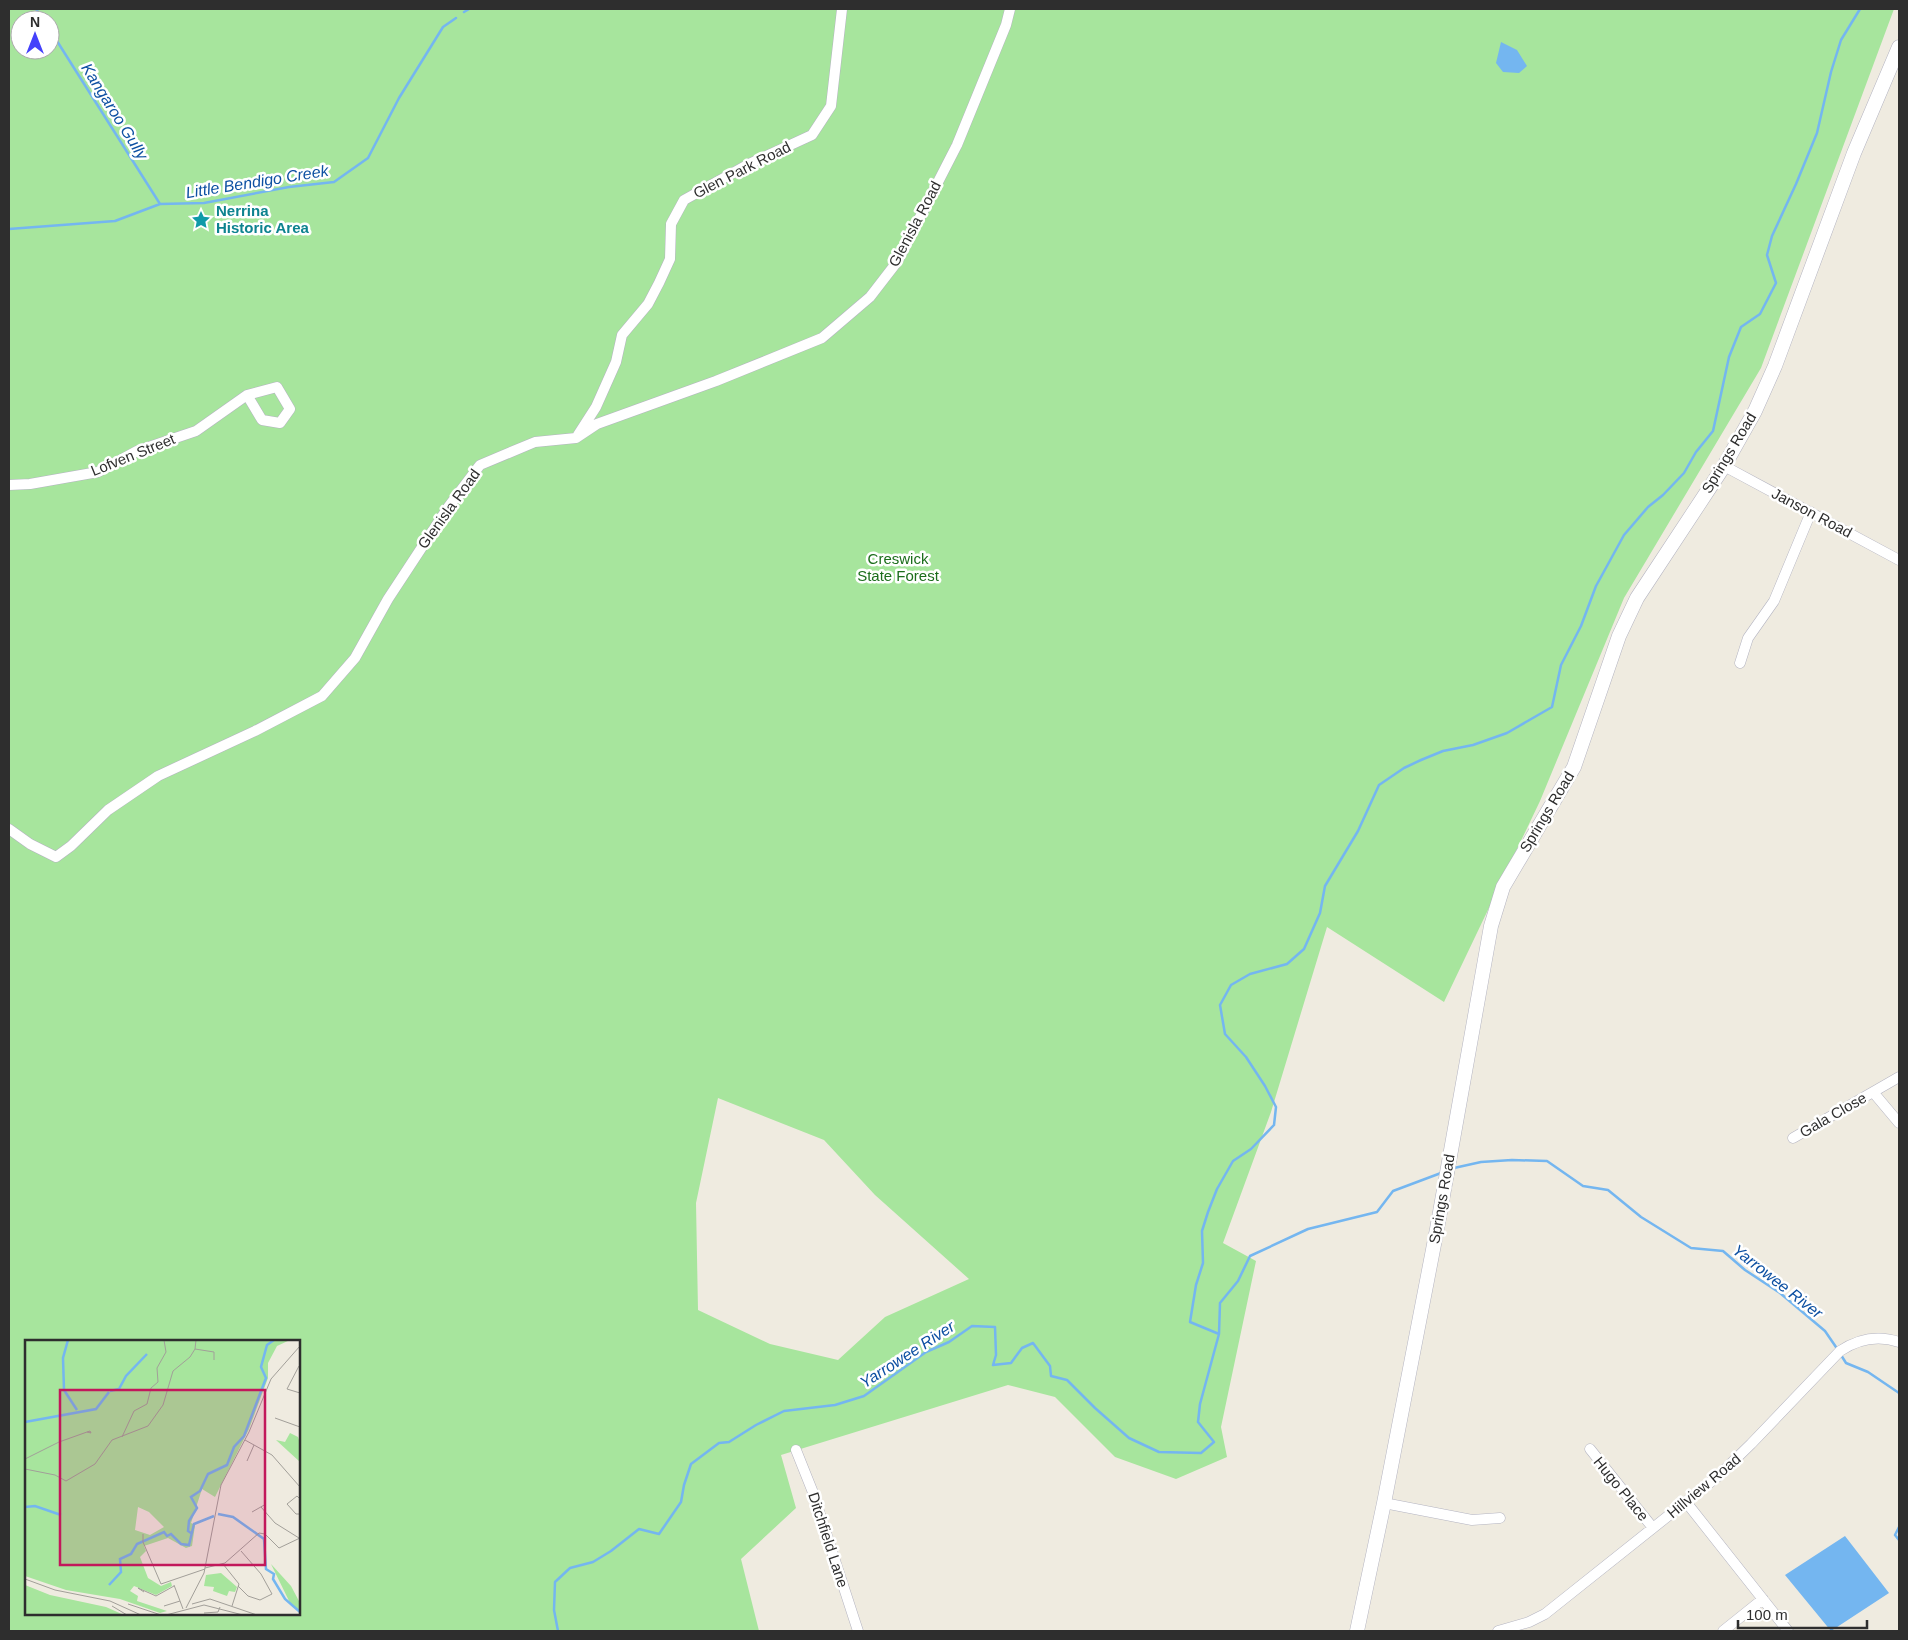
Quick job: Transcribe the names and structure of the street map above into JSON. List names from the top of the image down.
{
  "streets": {
    "street": [
      "Glen Park Road",
      "Glenisla Road",
      "Springs Road",
      "Lofven Street",
      "Janson Road",
      "Gala Close",
      "Hillview Road",
      "Hugo Place",
      "Ditchfield Lane"
    ]
  },
  "crossings": [
    ["Glen Park Road", "Glenisla Road"],
    ["Springs Road", "Janson Road"],
    ["Hillview Road", "Hugo Place"]
  ],
  "water": ["Kangaroo Gully", "Little Bendigo Creek", "Yarrowee River"],
  "parks": ["Creswick State Forest"],
  "places": {
    "place": ["Nerrina Historic Area"]
  },
  "scale_bar": "100 m",
  "north": "top"
}
